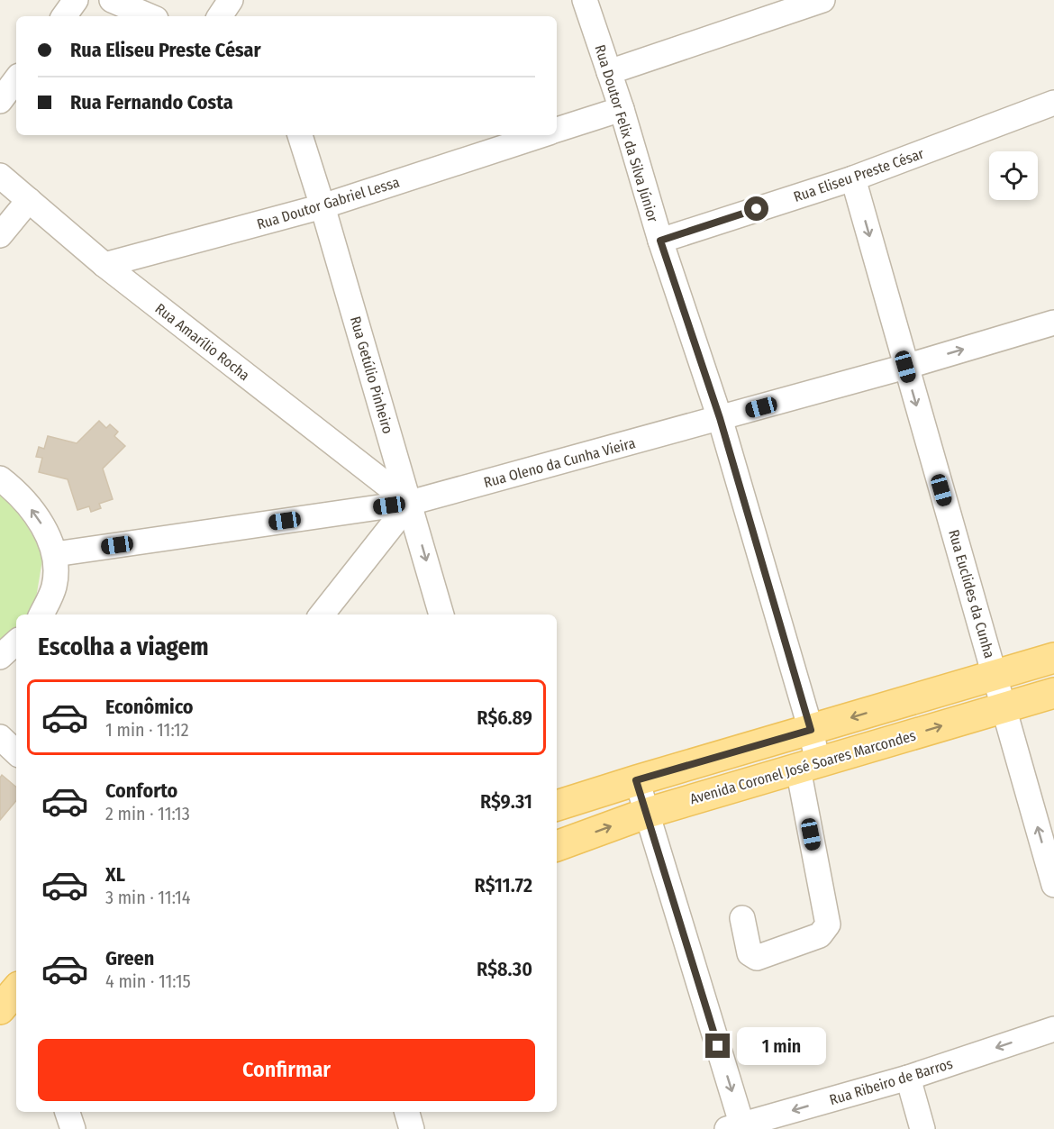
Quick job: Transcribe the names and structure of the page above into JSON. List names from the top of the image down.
{
  "streets": {
    "main road": ["Avenida Coronel José Soares Marcondes"],
    "street": [
      "Rua Doutor Felix da Silva Júnior",
      "Rua Eliseu Preste César",
      "Rua Doutor Gabriel Lessa",
      "Rua Amarílio Rocha",
      "Rua Getúlio Pinheiro",
      "Rua Oleno da Cunha Vieira",
      "Rua Euclides da Cunha",
      "Rua Ribeiro de Barros"
    ]
  },
  "crossings": [
    ["Rua Doutor Felix da Silva Júnior", "Rua Eliseu Preste César"],
    ["Rua Doutor Felix da Silva Júnior", "Rua Oleno da Cunha Vieira"],
    ["Rua Doutor Felix da Silva Júnior", "Avenida Coronel José Soares Marcondes"],
    ["Rua Eliseu Preste César", "Rua Euclides da Cunha"],
    ["Rua Doutor Gabriel Lessa", "Rua Amarílio Rocha"],
    ["Rua Doutor Gabriel Lessa", "Rua Getúlio Pinheiro"],
    ["Rua Amarílio Rocha", "Rua Getúlio Pinheiro"],
    ["Rua Amarílio Rocha", "Rua Oleno da Cunha Vieira"],
    ["Rua Getúlio Pinheiro", "Rua Oleno da Cunha Vieira"],
    ["Rua Oleno da Cunha Vieira", "Rua Euclides da Cunha"],
    ["Rua Euclides da Cunha", "Avenida Coronel José Soares Marcondes"]
  ],
  "one_way": ["Rua Ribeiro de Barros"],
  "page": {
    "banner": ["Rua Eliseu Preste César", "Rua Fernando Costa"],
    "heading": "Escolha a viagem",
    "list": [
      {
        "name": "Econômico",
        "note": "1 min · 11:12",
        "value": "R$6.89"
      },
      {
        "name": "Conforto",
        "note": "2 min · 11:13",
        "value": "R$9.31"
      },
      {
        "name": "XL",
        "note": "3 min · 11:14",
        "value": "R$11.72"
      },
      {
        "name": "Green",
        "note": "4 min · 11:15",
        "value": "R$8.30"
      }
    ],
    "bubble": "1 min",
    "buttons": "Confirmar"
  }
}
